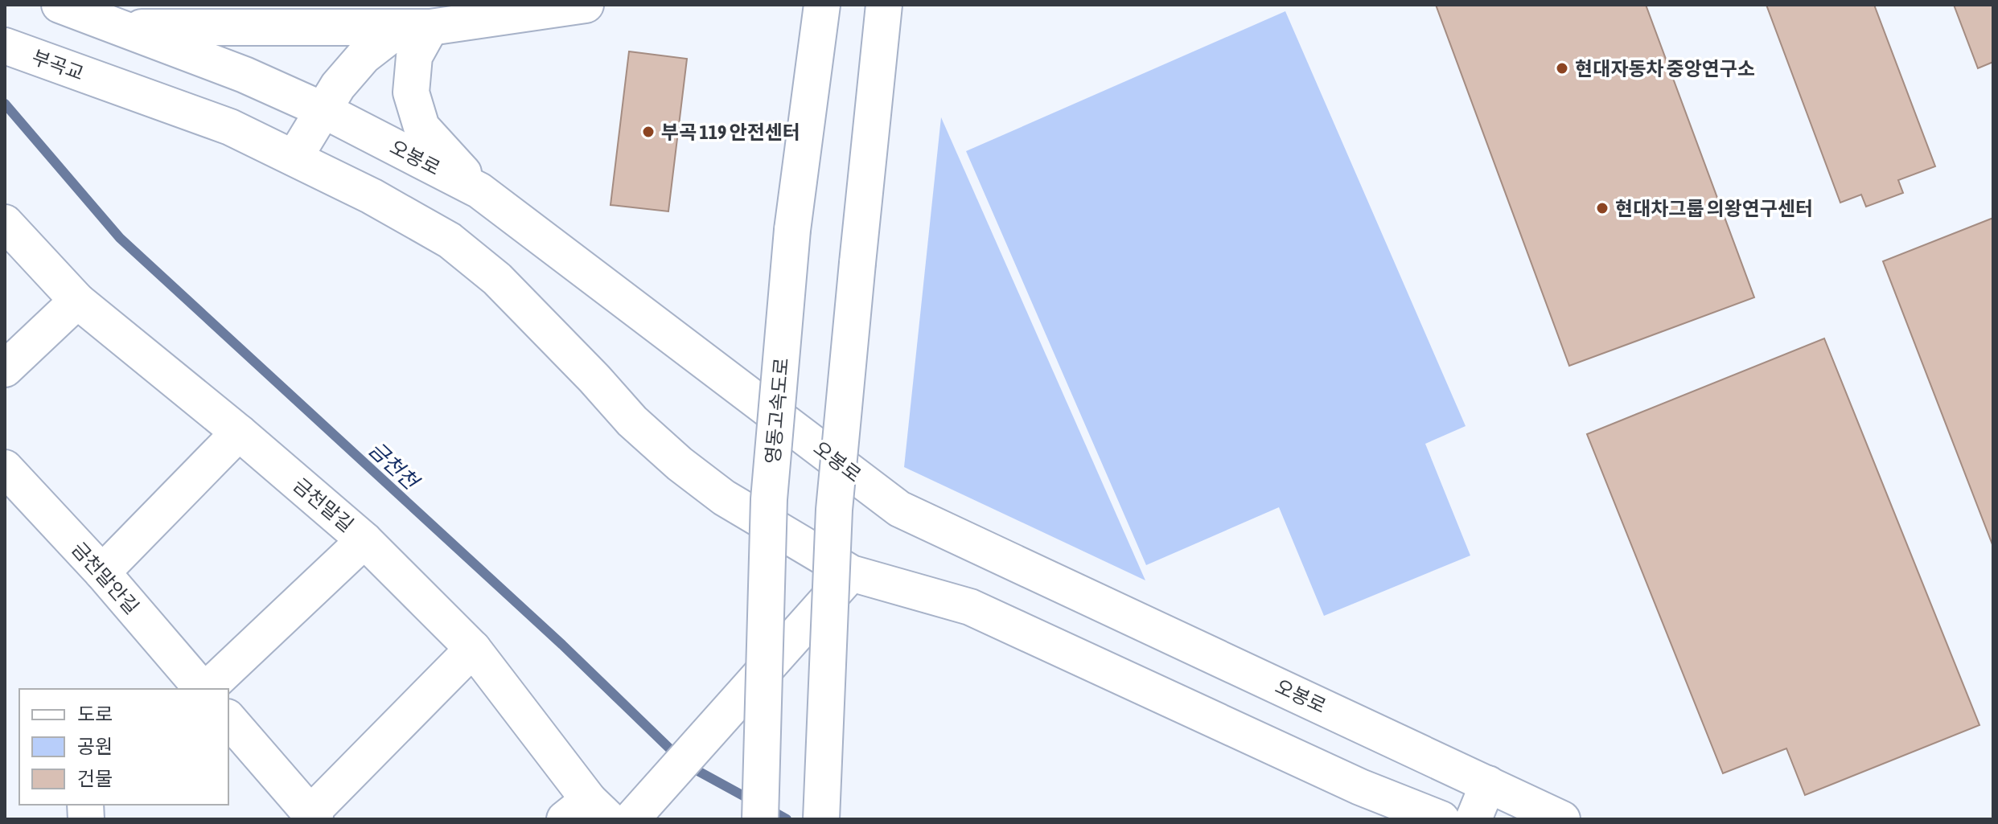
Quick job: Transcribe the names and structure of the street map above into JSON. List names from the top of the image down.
{
  "streets": {
    "main road": [
      "부곡교",
      "오봉로",
      "영동고속도로",
      "금천말길",
      "금천말안길"
    ]
  },
  "water": ["금천천"],
  "places": ["현대자동차 중앙연구소", "부곡 119 안전센터", "현대차그룹 의왕연구센터"],
  "legend": ["도로", "공원", "건물"]
}
